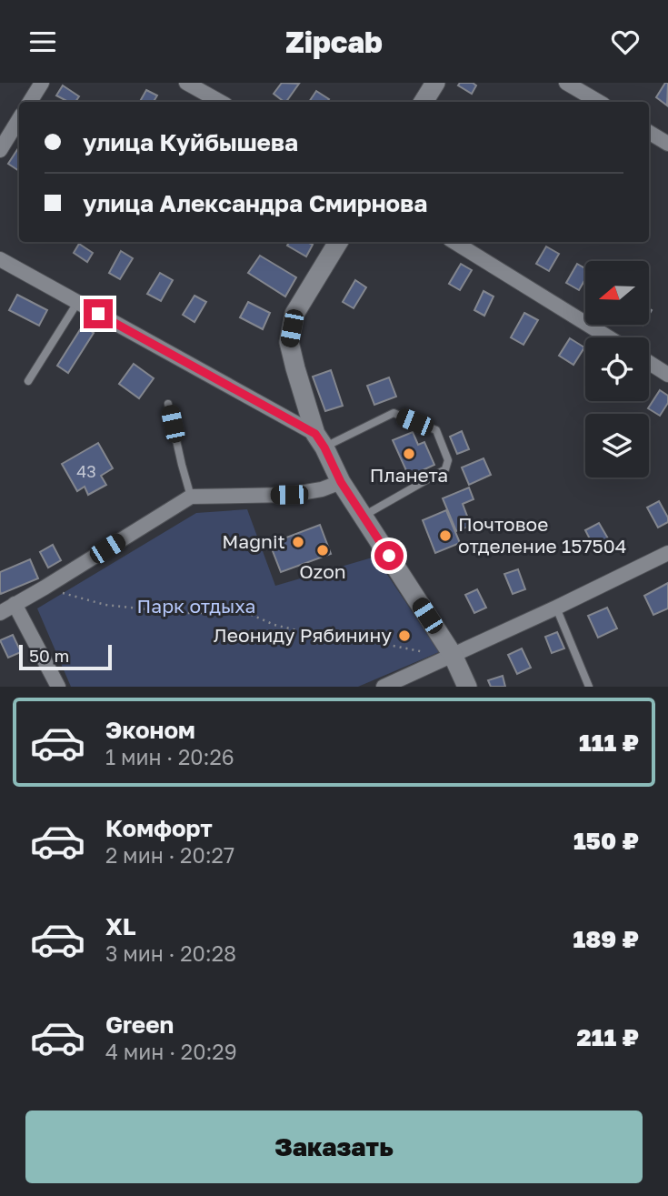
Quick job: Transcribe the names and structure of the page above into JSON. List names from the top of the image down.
{
  "parks": ["Парк отдыха"],
  "places": [
    "Планета",
    "Почтовое отделение 157504",
    "Magnit",
    "Ozon",
    "Леониду Рябинину"
  ],
  "house_numbers": ["43"],
  "scale_bar": "50 m",
  "north": "left",
  "page": {
    "header": "Zipcab",
    "banner": ["улица Куйбышева", "улица Александра Смирнова"],
    "scale": "50 m",
    "list": [
      {
        "name": "Эконом",
        "note": "1 мин · 20:26",
        "value": "111 ₽"
      },
      {
        "name": "Комфорт",
        "note": "2 мин · 20:27",
        "value": "150 ₽"
      },
      {
        "name": "XL",
        "note": "3 мин · 20:28",
        "value": "189 ₽"
      },
      {
        "name": "Green",
        "note": "4 мин · 20:29",
        "value": "211 ₽"
      }
    ],
    "buttons": "Заказать"
  }
}
